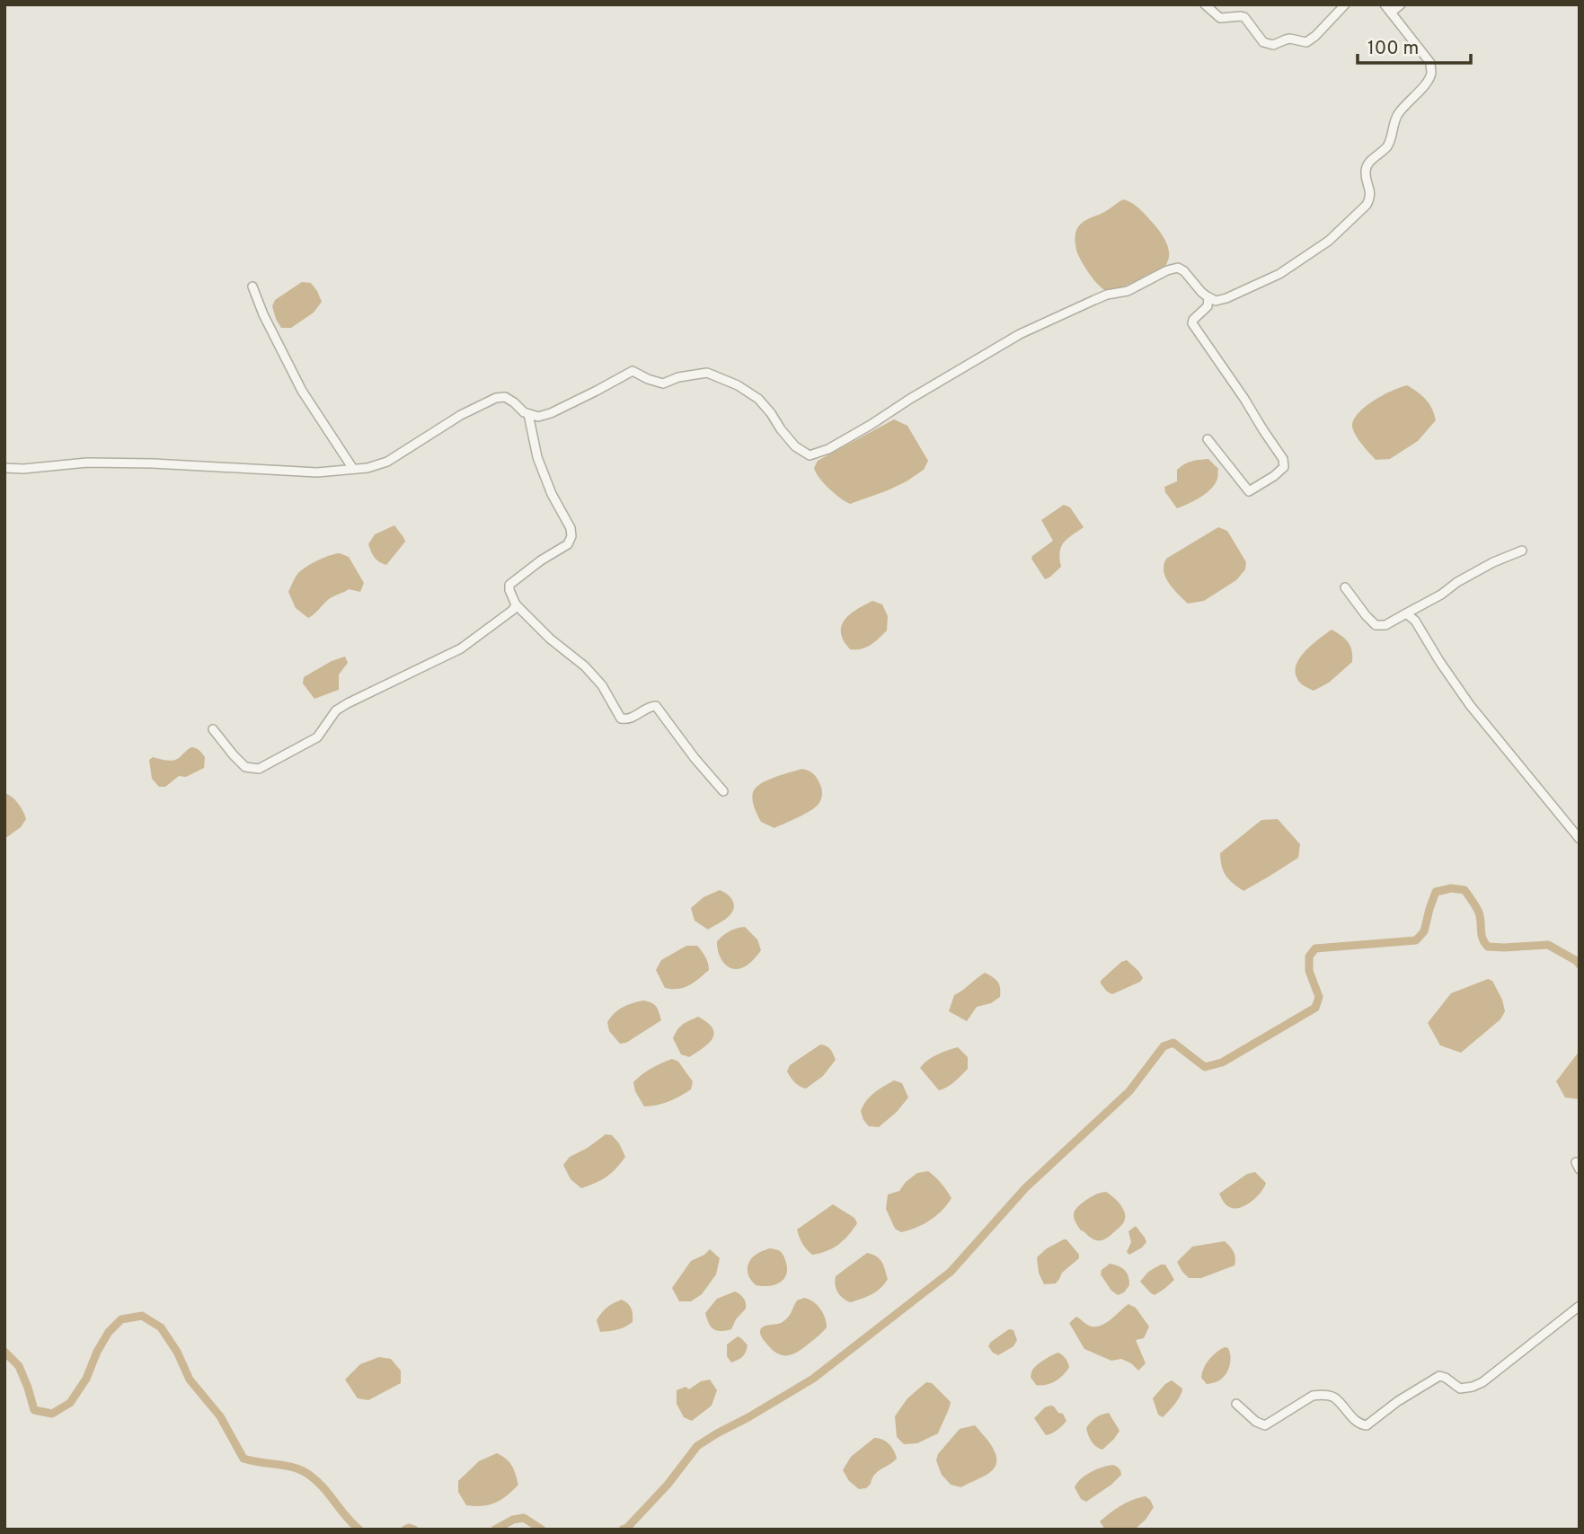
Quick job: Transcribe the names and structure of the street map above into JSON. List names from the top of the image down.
{
  "scale_bar": "100 m"
}
